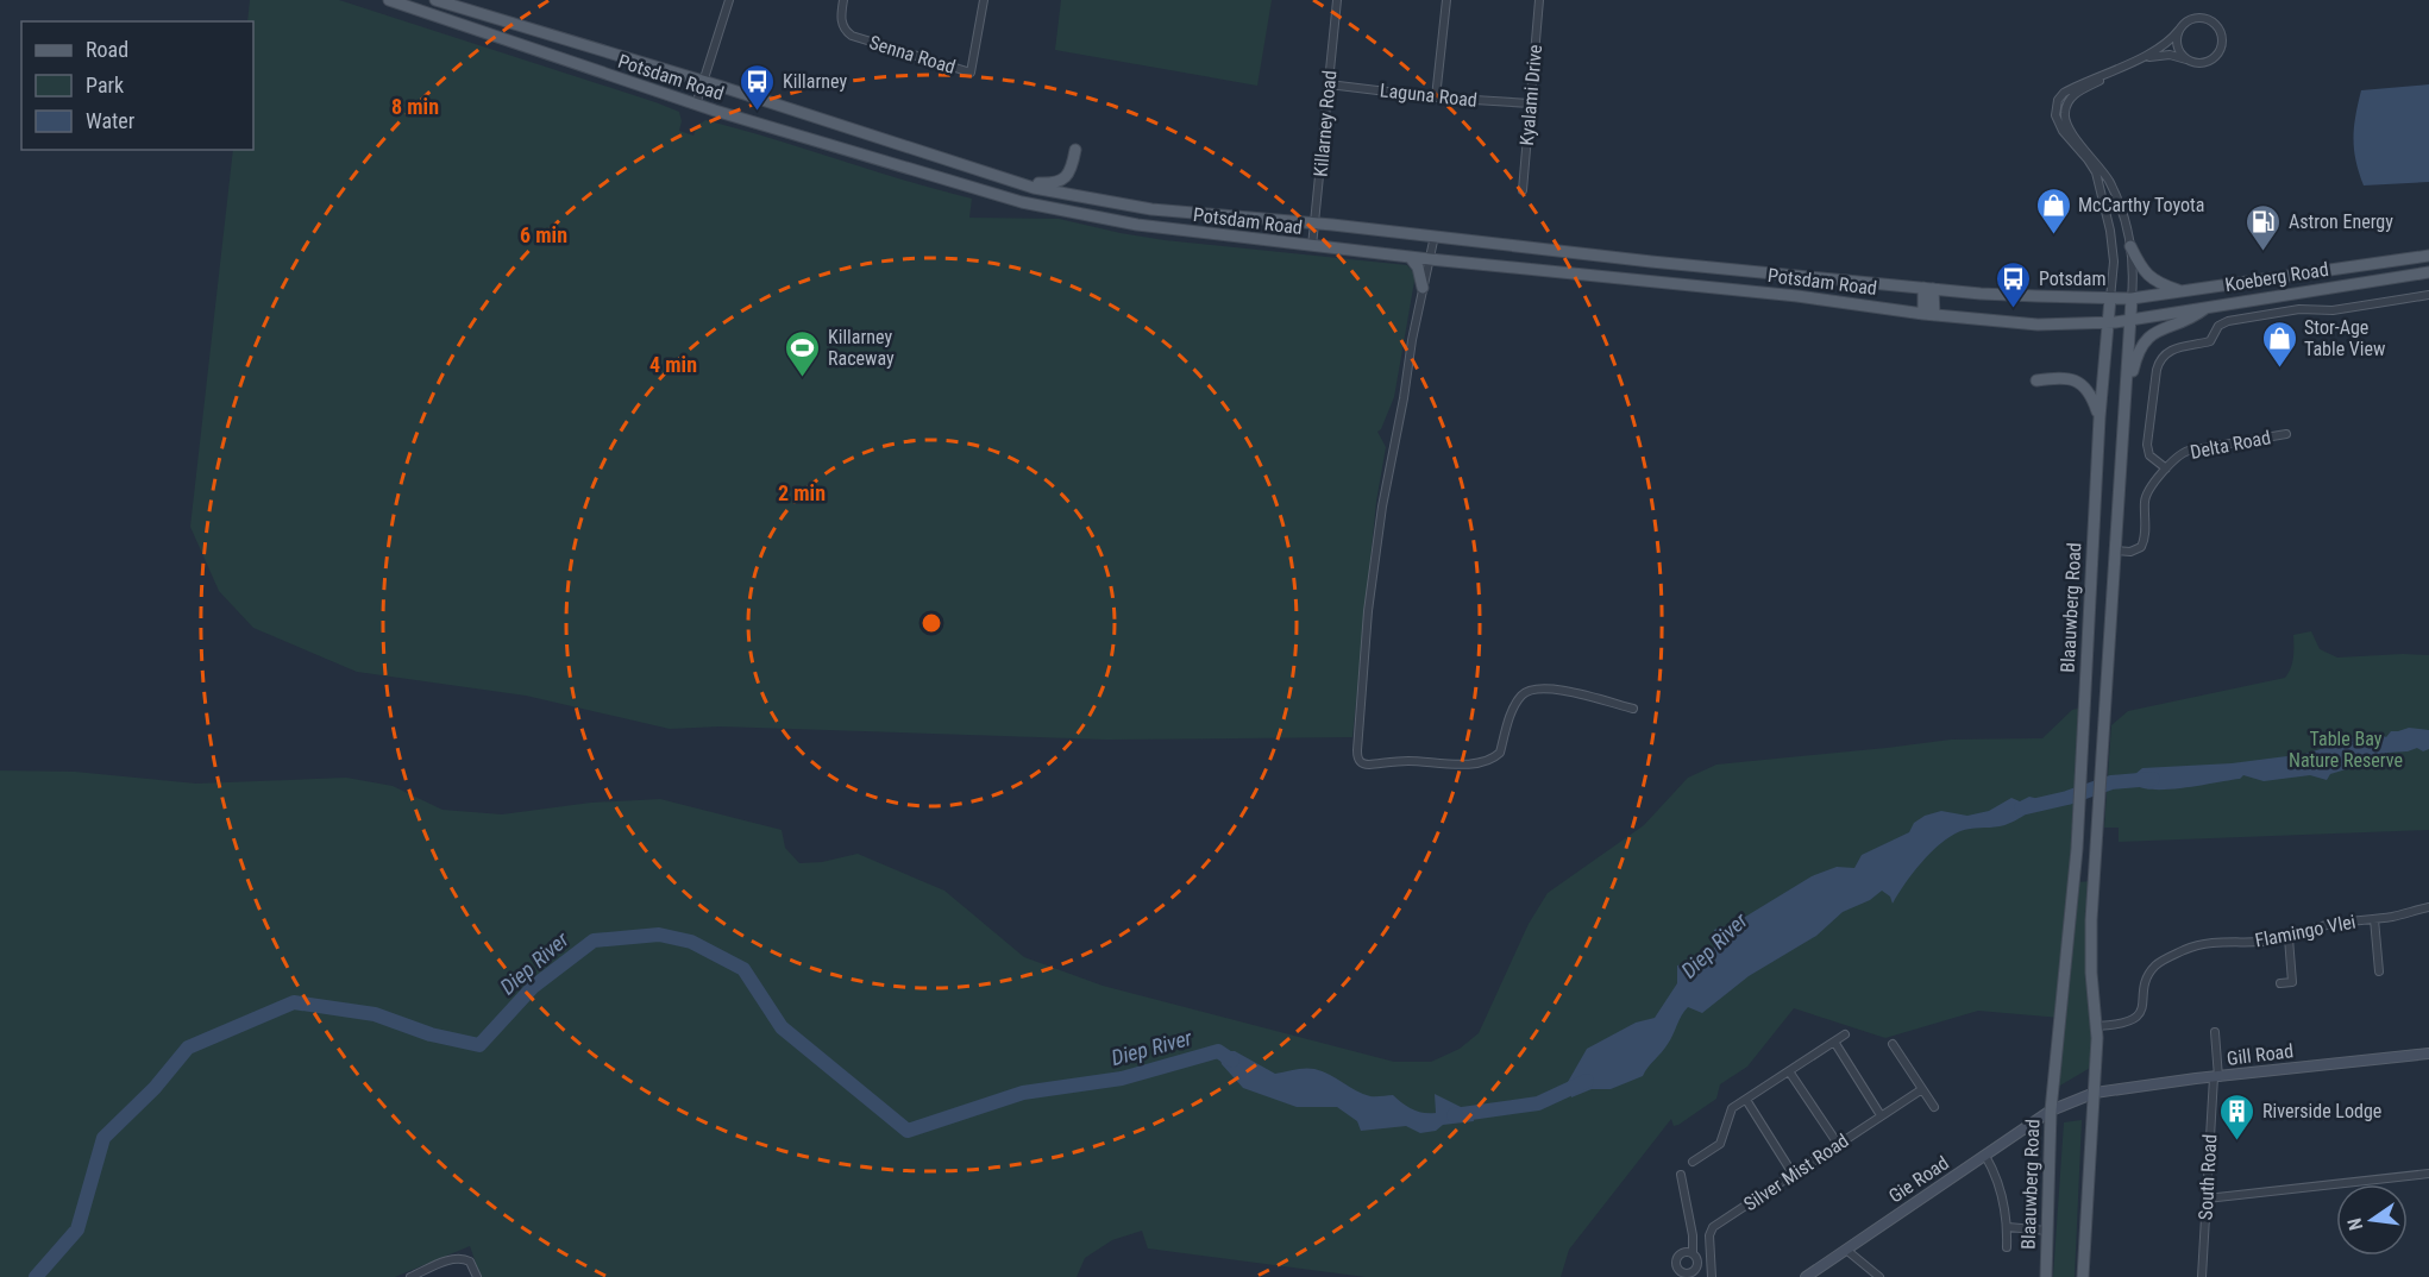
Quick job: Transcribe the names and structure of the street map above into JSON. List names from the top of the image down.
{
  "streets": {
    "main road": ["Potsdam Road", "Koeberg Road", "Blaauwberg Road"],
    "street": [
      "Senna Road",
      "Laguna Road",
      "Kyalami Drive",
      "Killarney Road",
      "Delta Road",
      "Flamingo Vlei",
      "Gill Road",
      "Silver Mist Road",
      "South Road",
      "Gie Road"
    ]
  },
  "crossings": [
    ["Potsdam Road", "Killarney Road"],
    ["Potsdam Road", "Koeberg Road"],
    ["Potsdam Road", "Blaauwberg Road"],
    ["Laguna Road", "Kyalami Drive"],
    ["Laguna Road", "Killarney Road"],
    ["Koeberg Road", "Blaauwberg Road"],
    ["Delta Road", "Blaauwberg Road"],
    ["Blaauwberg Road", "Flamingo Vlei"],
    ["Blaauwberg Road", "Gill Road"],
    ["Blaauwberg Road", "Gie Road"],
    ["Gill Road", "South Road"],
    ["Gill Road", "Gie Road"]
  ],
  "water": ["Diep River"],
  "parks": ["Table Bay Nature Reserve"],
  "places": {
    "bus stop": ["Killarney", "Potsdam"],
    "shop": ["McCarthy Toyota", "Stor-Age Table View"],
    "fuel station": ["Astron Energy"],
    "sports": ["Killarney Raceway"],
    "building": ["Riverside Lodge"]
  },
  "legend": ["Road", "Park", "Water"],
  "north": "left",
  "rings": [
    "8 min",
    "6 min",
    "4 min",
    "2 min"
  ]
}
